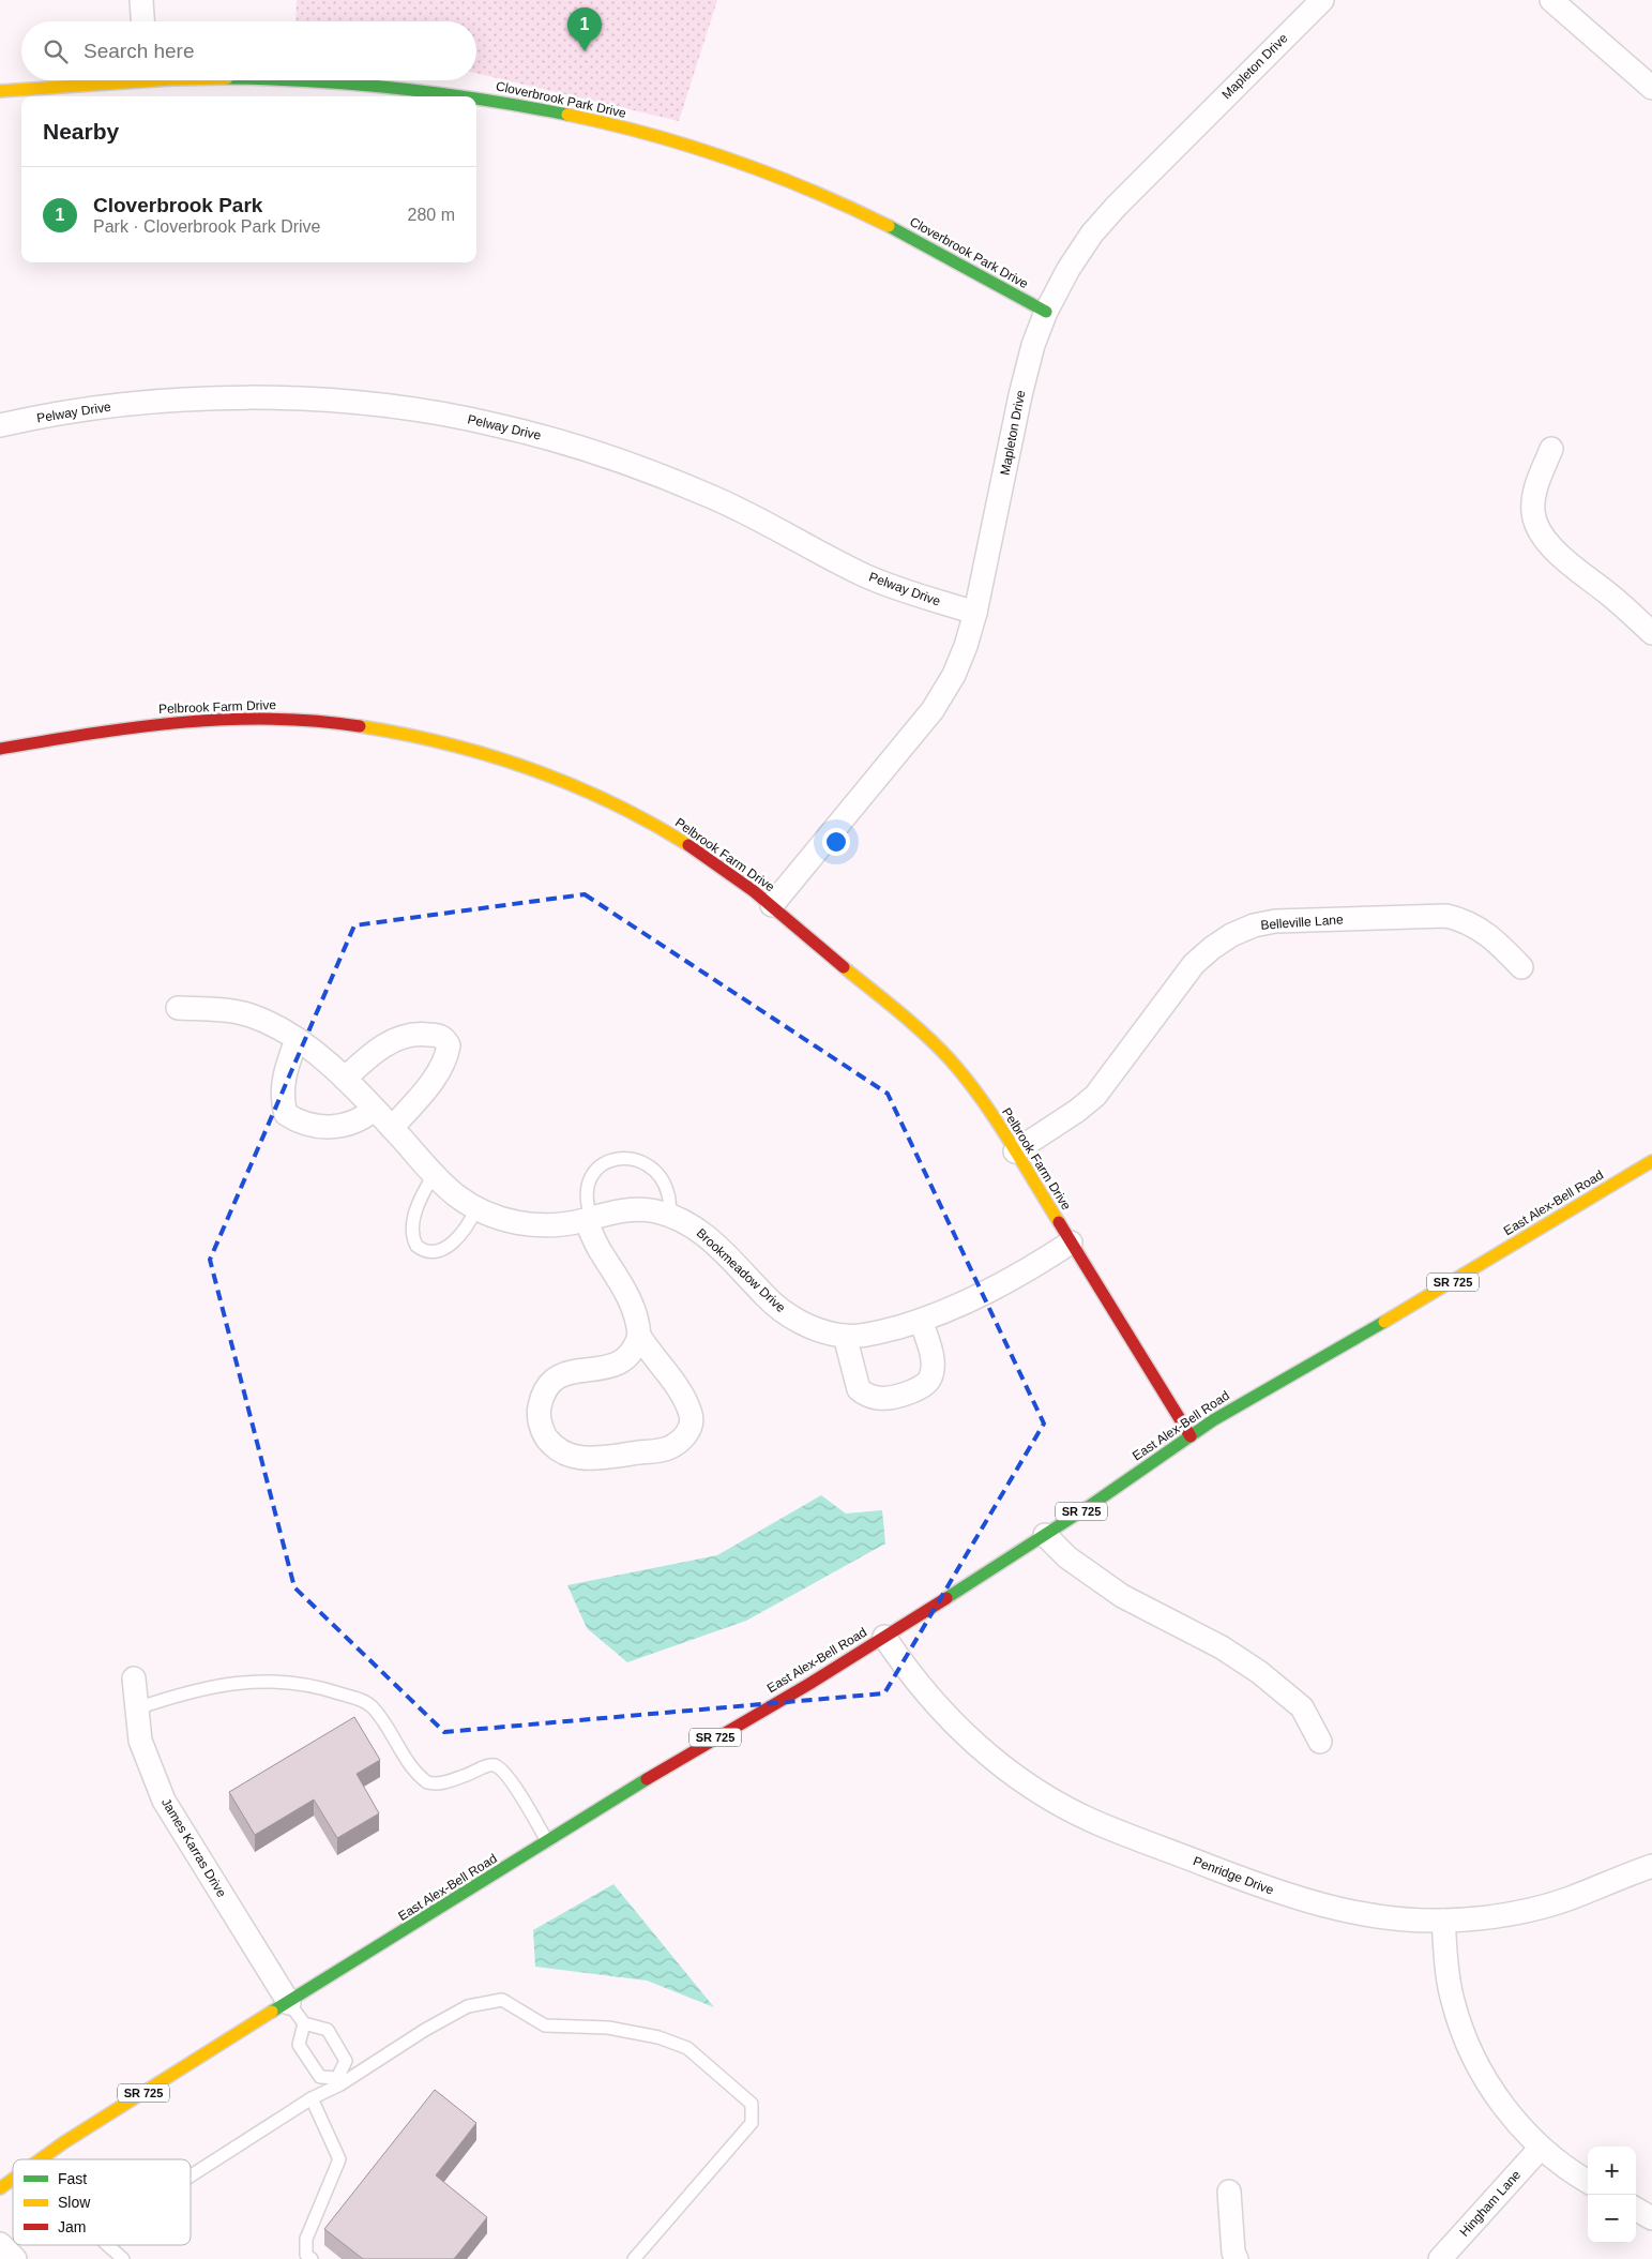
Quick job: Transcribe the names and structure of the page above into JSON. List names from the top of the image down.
{
  "streets": {
    "street": [
      "Mapleton Drive",
      "Cloverbrook Park Drive",
      "Pelway Drive",
      "Pelbrook Farm Drive",
      "Belleville Lane",
      "East Alex-Bell Road",
      "Brookmeadow Drive",
      "SR 725",
      "James Karras Drive",
      "Penridge Drive",
      "Hingham Lane"
    ]
  },
  "crossings": [
    ["Mapleton Drive", "Cloverbrook Park Drive"],
    ["Mapleton Drive", "Pelway Drive"],
    ["Mapleton Drive", "Pelbrook Farm Drive"],
    ["Pelbrook Farm Drive", "Belleville Lane"],
    ["Pelbrook Farm Drive", "East Alex-Bell Road"],
    ["Pelbrook Farm Drive", "Brookmeadow Drive"],
    ["East Alex-Bell Road", "James Karras Drive"],
    ["East Alex-Bell Road", "Penridge Drive"]
  ],
  "legend": ["Fast", "Slow", "Jam"],
  "page": {
    "pins": "1",
    "search": "Search here",
    "heading": "Nearby",
    "list": [
      {
        "mark": "1",
        "name": "Cloverbrook Park",
        "note": "Park · Cloverbrook Park Drive",
        "value": "280 m"
      }
    ],
    "map_buttons": ["+", "−"]
  }
}
